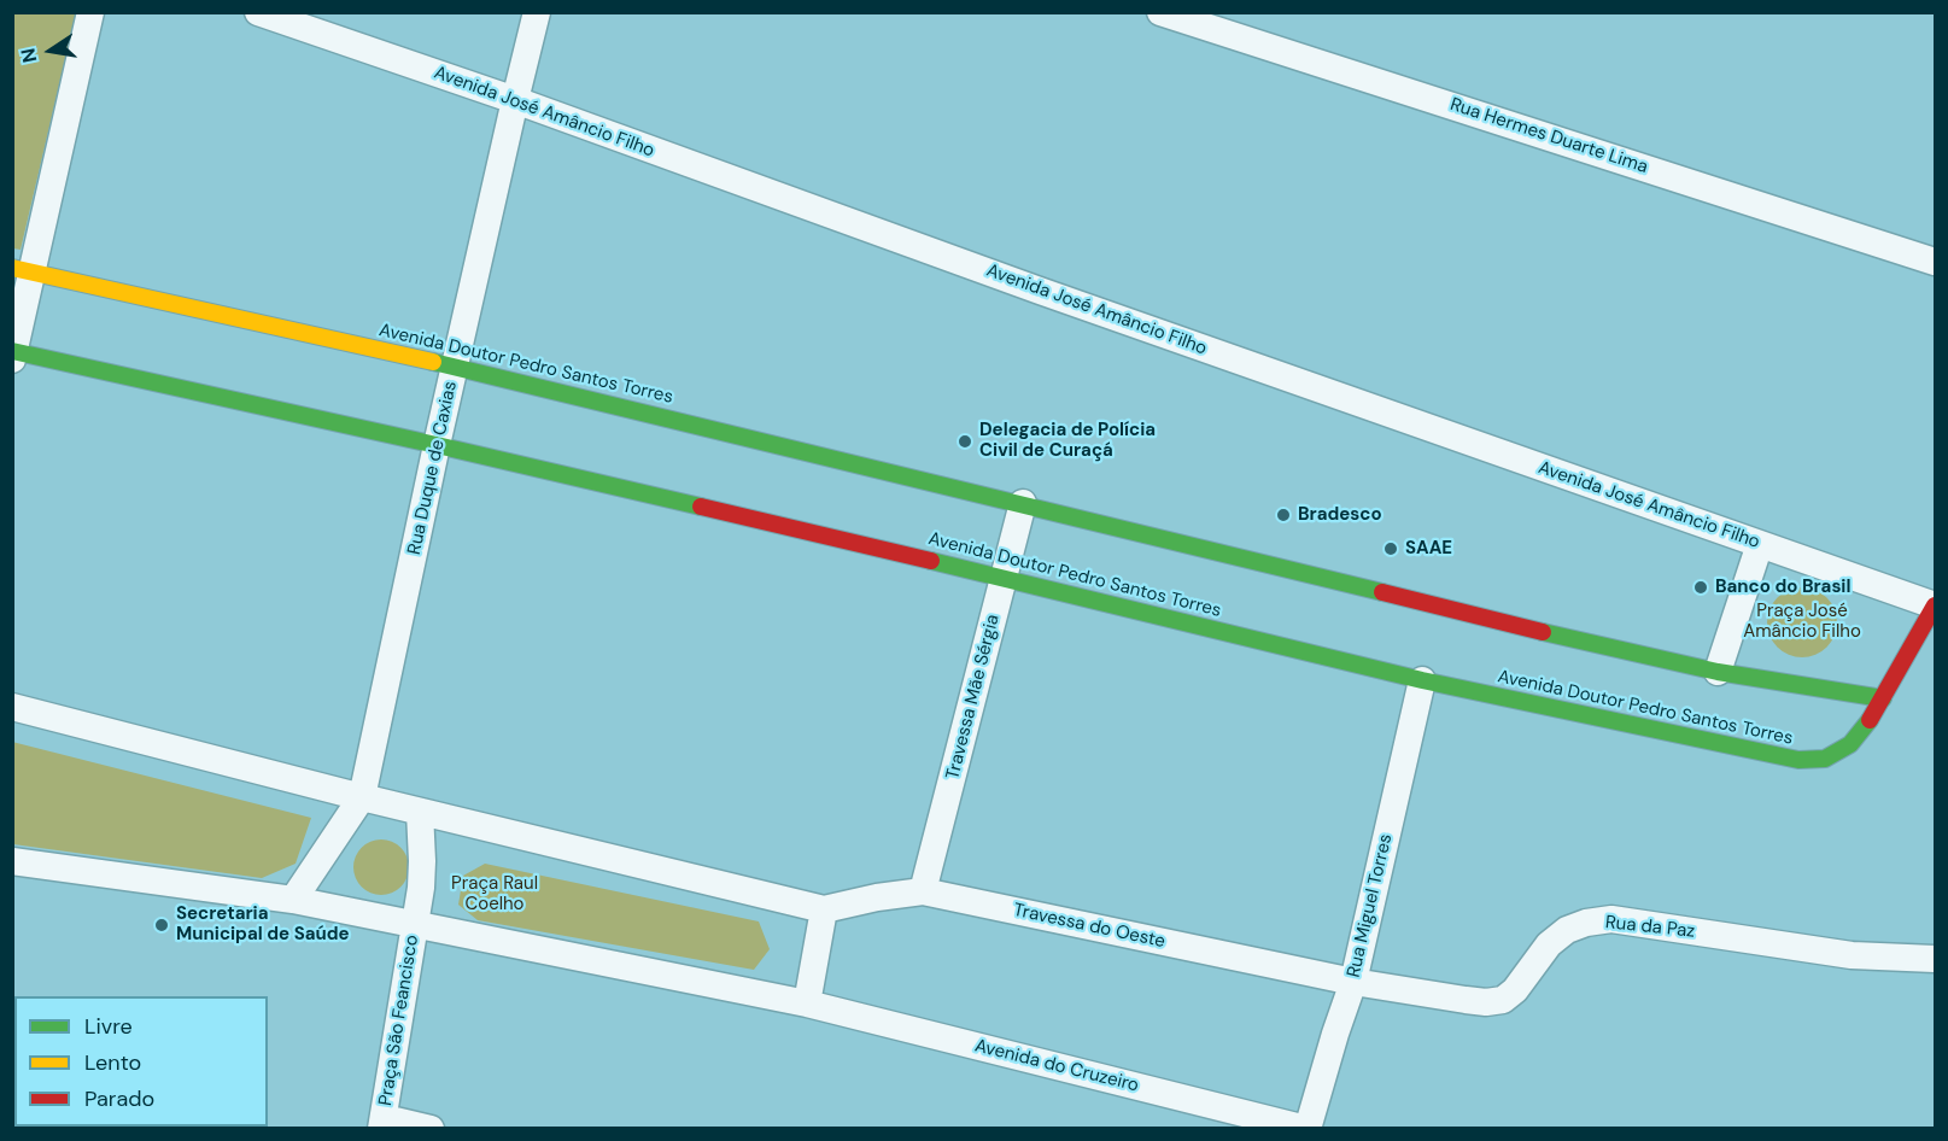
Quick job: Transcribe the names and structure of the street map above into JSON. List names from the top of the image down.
{
  "streets": {
    "main road": ["Avenida Doutor Pedro Santos Torres"],
    "street": [
      "Avenida José Amâncio Filho",
      "Rua Hermes Duarte Lima",
      "Rua Duque de Caxias",
      "Travessa Mãe Sérgia",
      "Rua Miguel Torres",
      "Travessa do Oeste",
      "Rua da Paz",
      "Praça São Feancisco",
      "Avenida do Cruzeiro"
    ]
  },
  "crossings": [
    ["Avenida José Amâncio Filho", "Rua Duque de Caxias"],
    ["Avenida Doutor Pedro Santos Torres", "Rua Duque de Caxias"],
    ["Avenida Doutor Pedro Santos Torres", "Travessa Mãe Sérgia"],
    ["Avenida Doutor Pedro Santos Torres", "Rua Miguel Torres"],
    ["Travessa Mãe Sérgia", "Travessa do Oeste"],
    ["Rua Miguel Torres", "Travessa do Oeste"],
    ["Rua Miguel Torres", "Rua da Paz"],
    ["Rua Miguel Torres", "Avenida do Cruzeiro"],
    ["Travessa do Oeste", "Rua da Paz"]
  ],
  "parks": ["Praça José Amâncio Filho", "Praça Raul Coelho"],
  "places": [
    "Delegacia de Polícia Civil de Curaçá",
    "Bradesco",
    "SAAE",
    "Banco do Brasil",
    "Secretaria Municipal de Saúde"
  ],
  "legend": ["Livre", "Lento", "Parado"],
  "north": "left"
}
